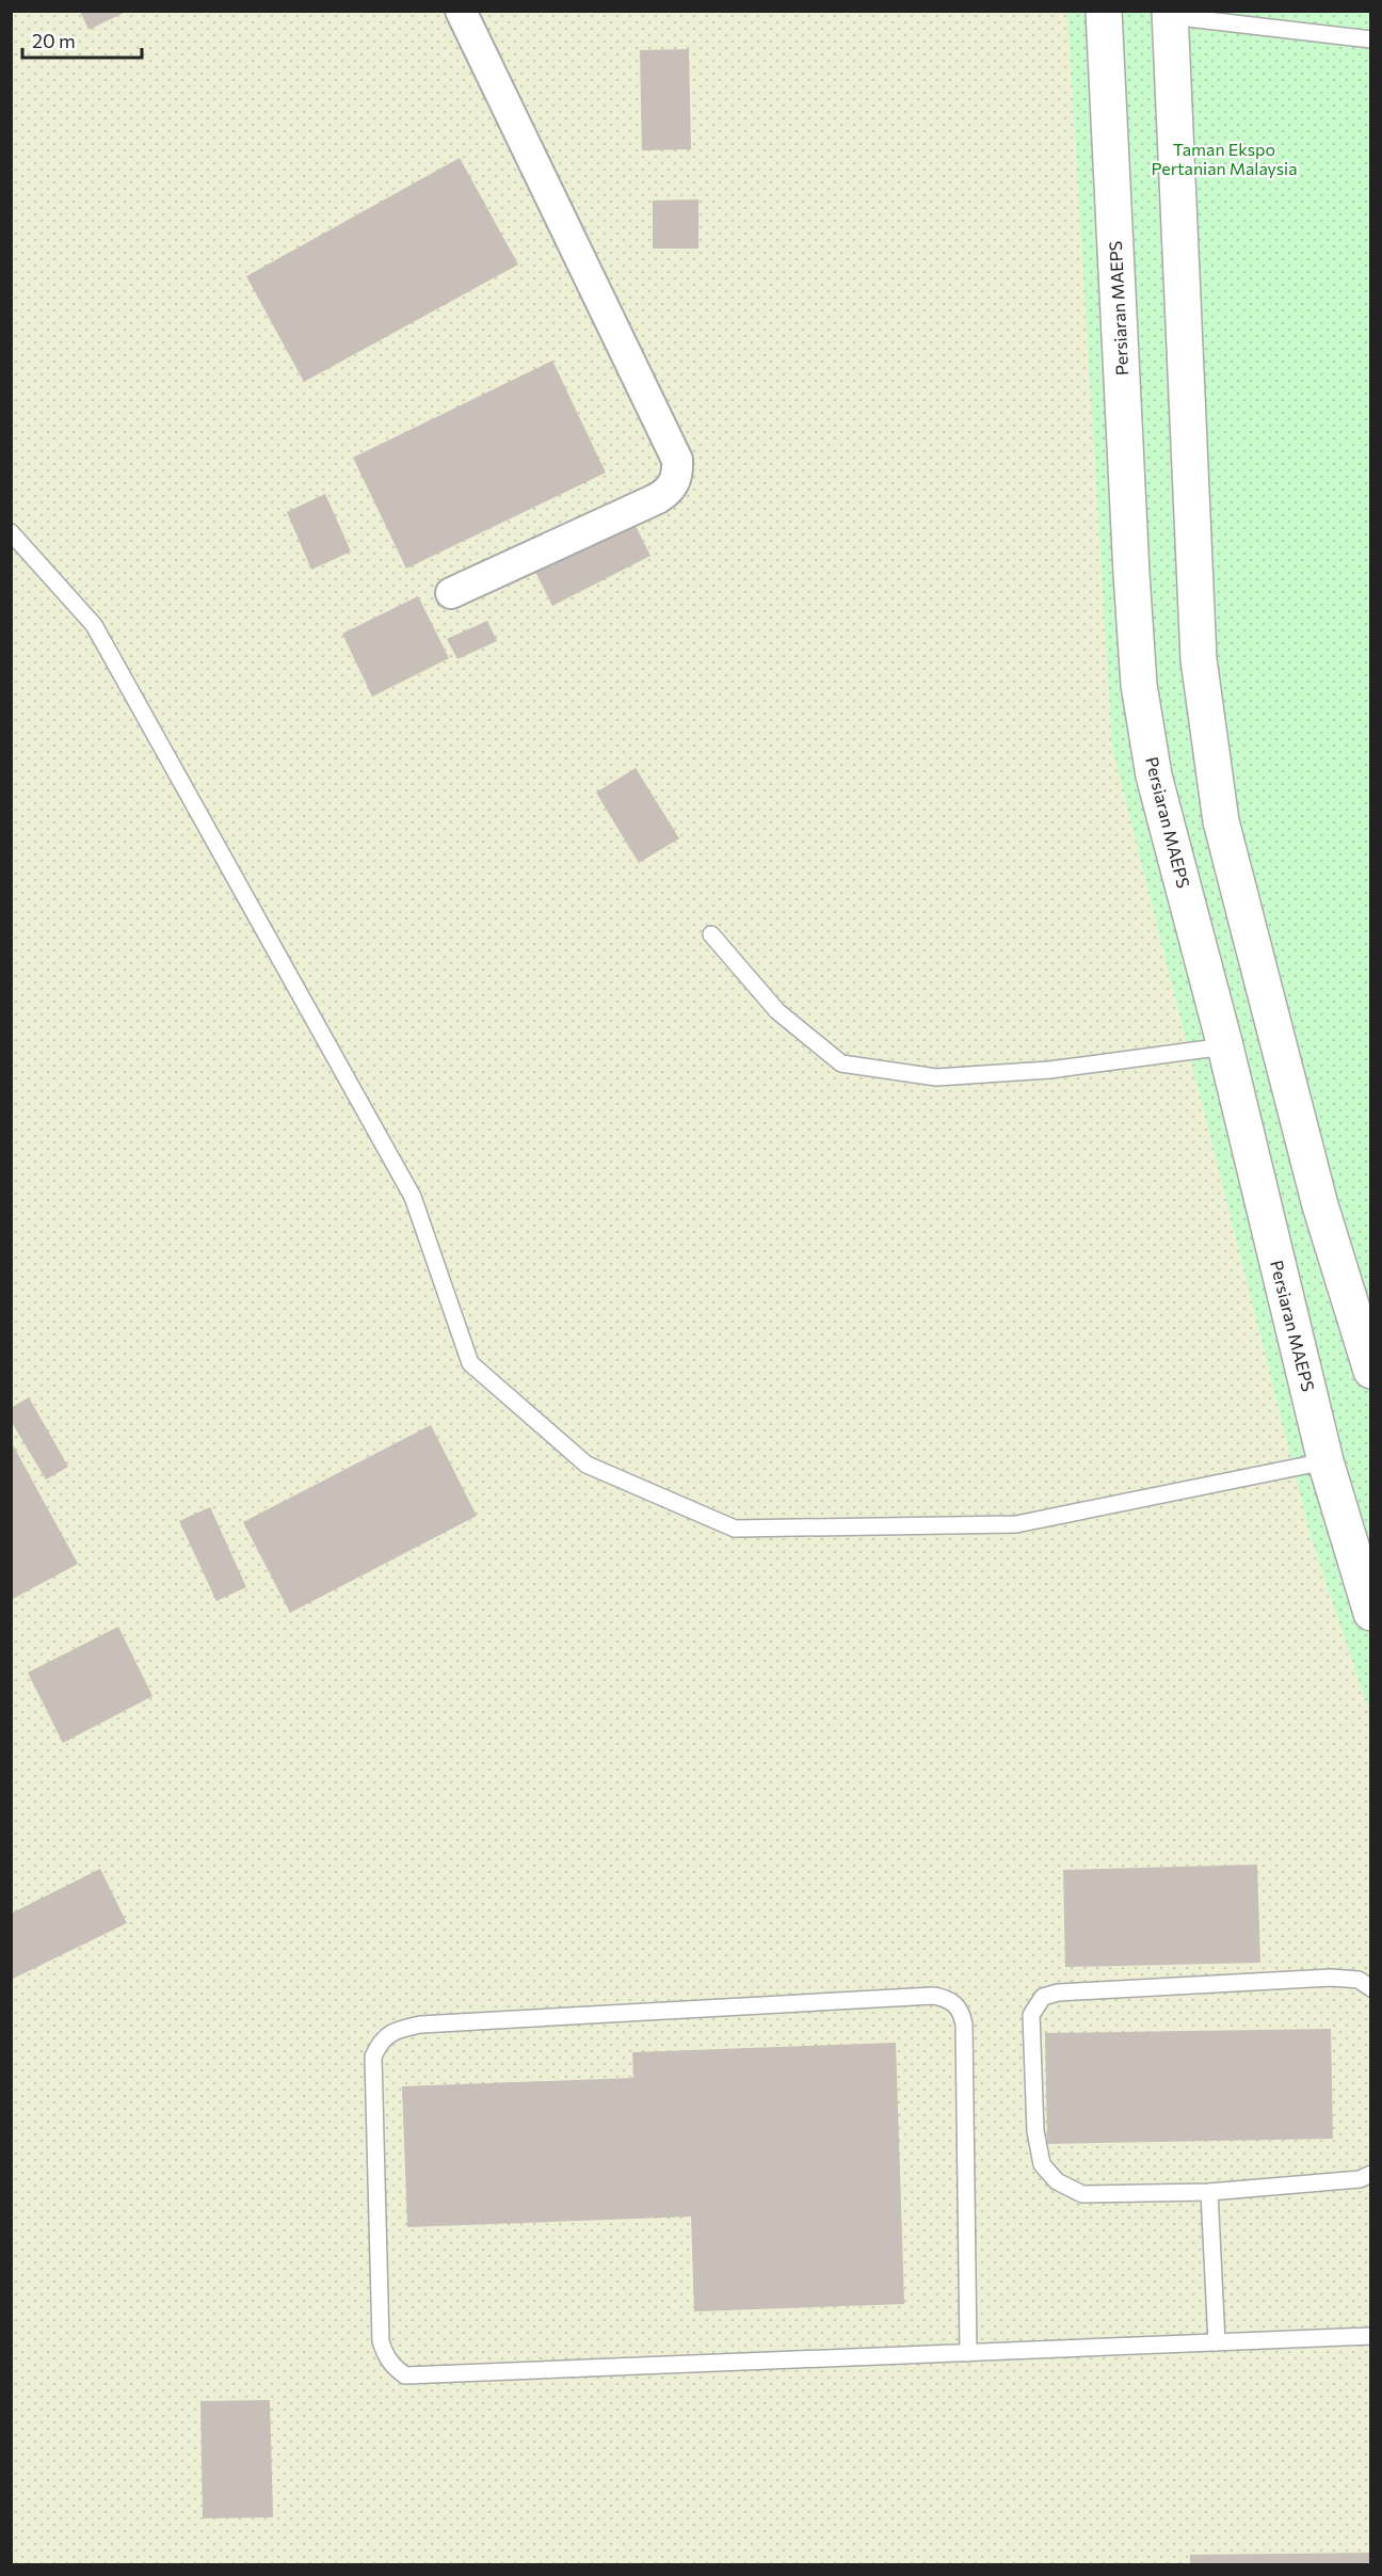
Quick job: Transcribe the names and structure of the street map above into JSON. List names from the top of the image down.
{
  "streets": {
    "street": ["Persiaran MAEPS"]
  },
  "parks": ["Taman Ekspo Pertanian Malaysia"],
  "scale_bar": "20 m"
}
